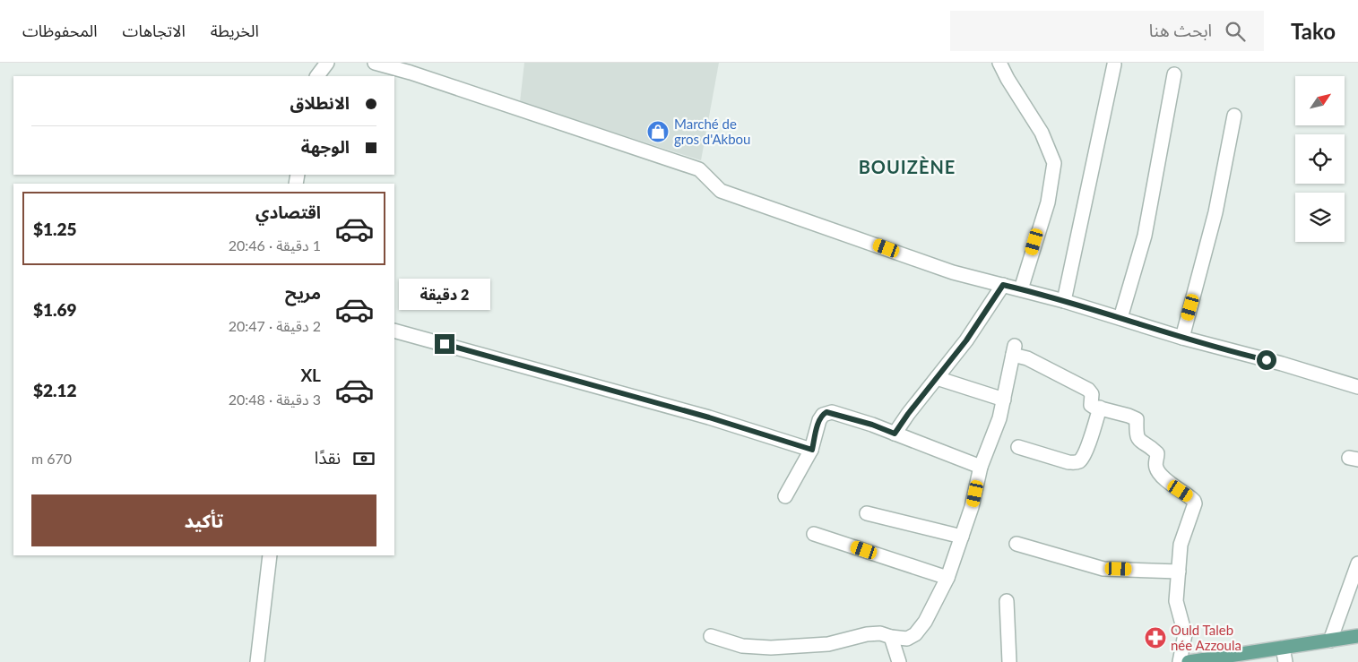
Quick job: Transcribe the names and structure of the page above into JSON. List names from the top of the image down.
{
  "districts": ["BOUIZÈNE"],
  "places": {
    "shop": ["Marché de gros d'Akbou"],
    "pharmacy": ["Ould Taleb née Azzoula"]
  },
  "north": "top right",
  "page": {
    "header": "Tako",
    "search": "ابحث هنا",
    "nav": ["الخريطة", "الاتجاهات", "المحفوظات"],
    "banner": ["الانطلاق", "الوجهة"],
    "list": [
      {
        "name": "اقتصادي",
        "note": "1 دقيقة · 20:46",
        "value": "$1.25"
      },
      {
        "name": "مريح",
        "note": "2 دقيقة · 20:47",
        "value": "$1.69"
      },
      {
        "name": "XL",
        "note": "3 دقيقة · 20:48",
        "value": "$2.12"
      }
    ],
    "bubble": "2 دقيقة",
    "pay": ["نقدًا", "670 m"],
    "buttons": "تأكيد"
  }
}
